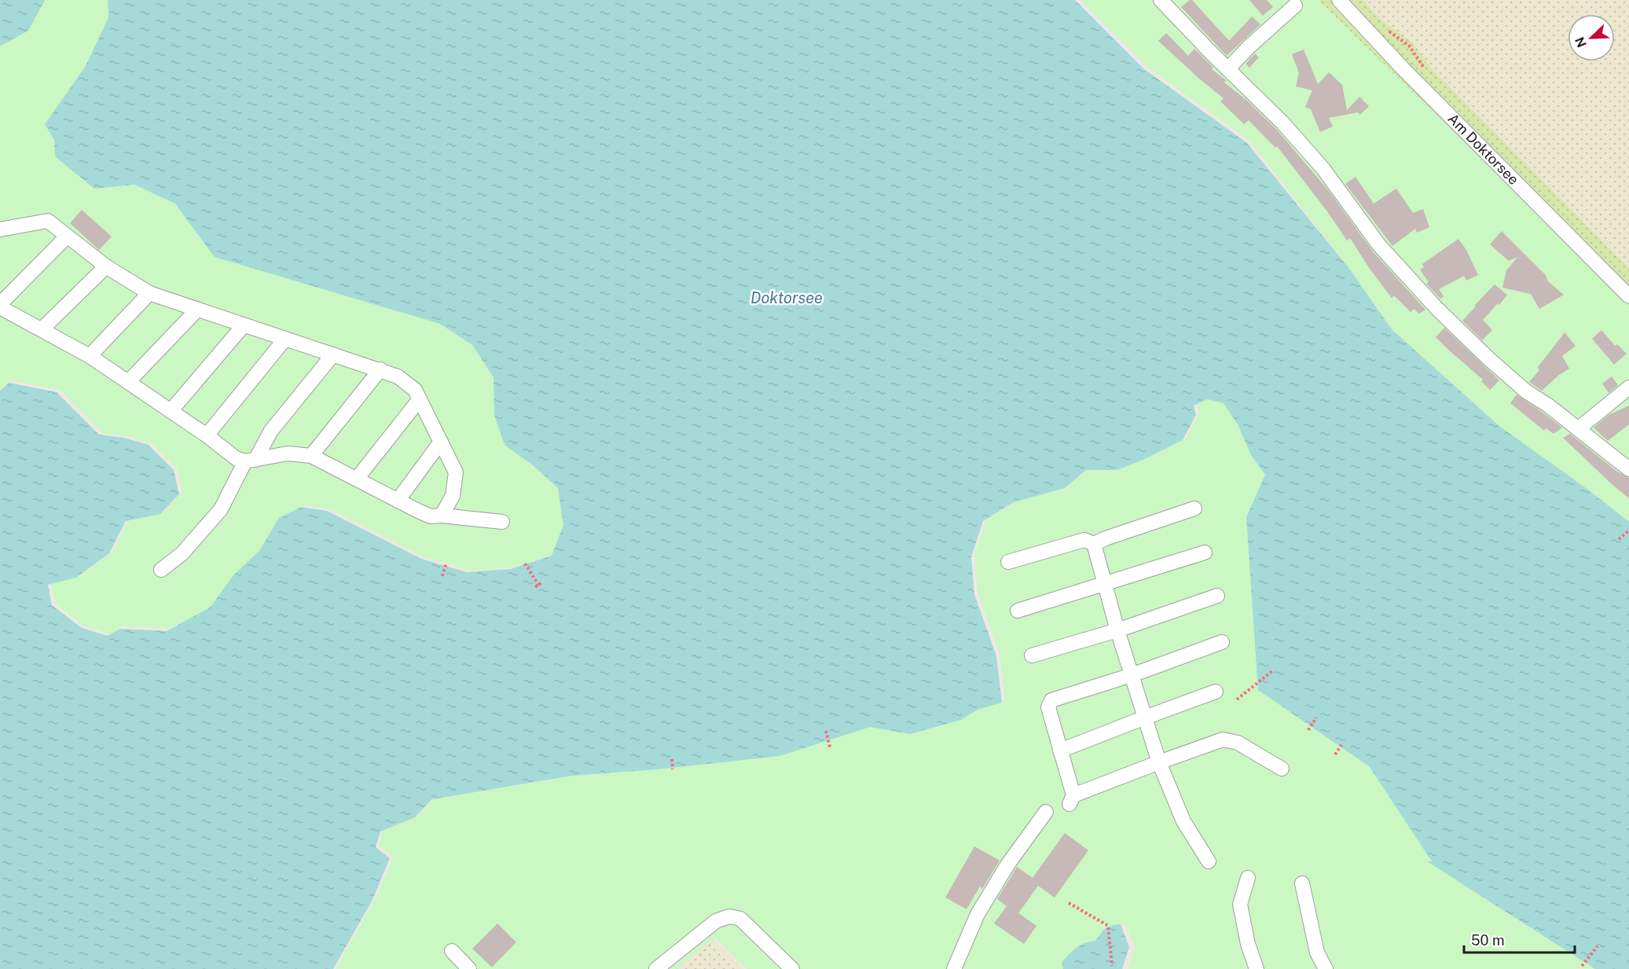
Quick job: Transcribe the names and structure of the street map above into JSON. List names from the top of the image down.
{
  "streets": {
    "street": ["Am Doktorsee"]
  },
  "water": ["Doktorsee"],
  "scale_bar": "50 m",
  "north": "bottom left"
}
